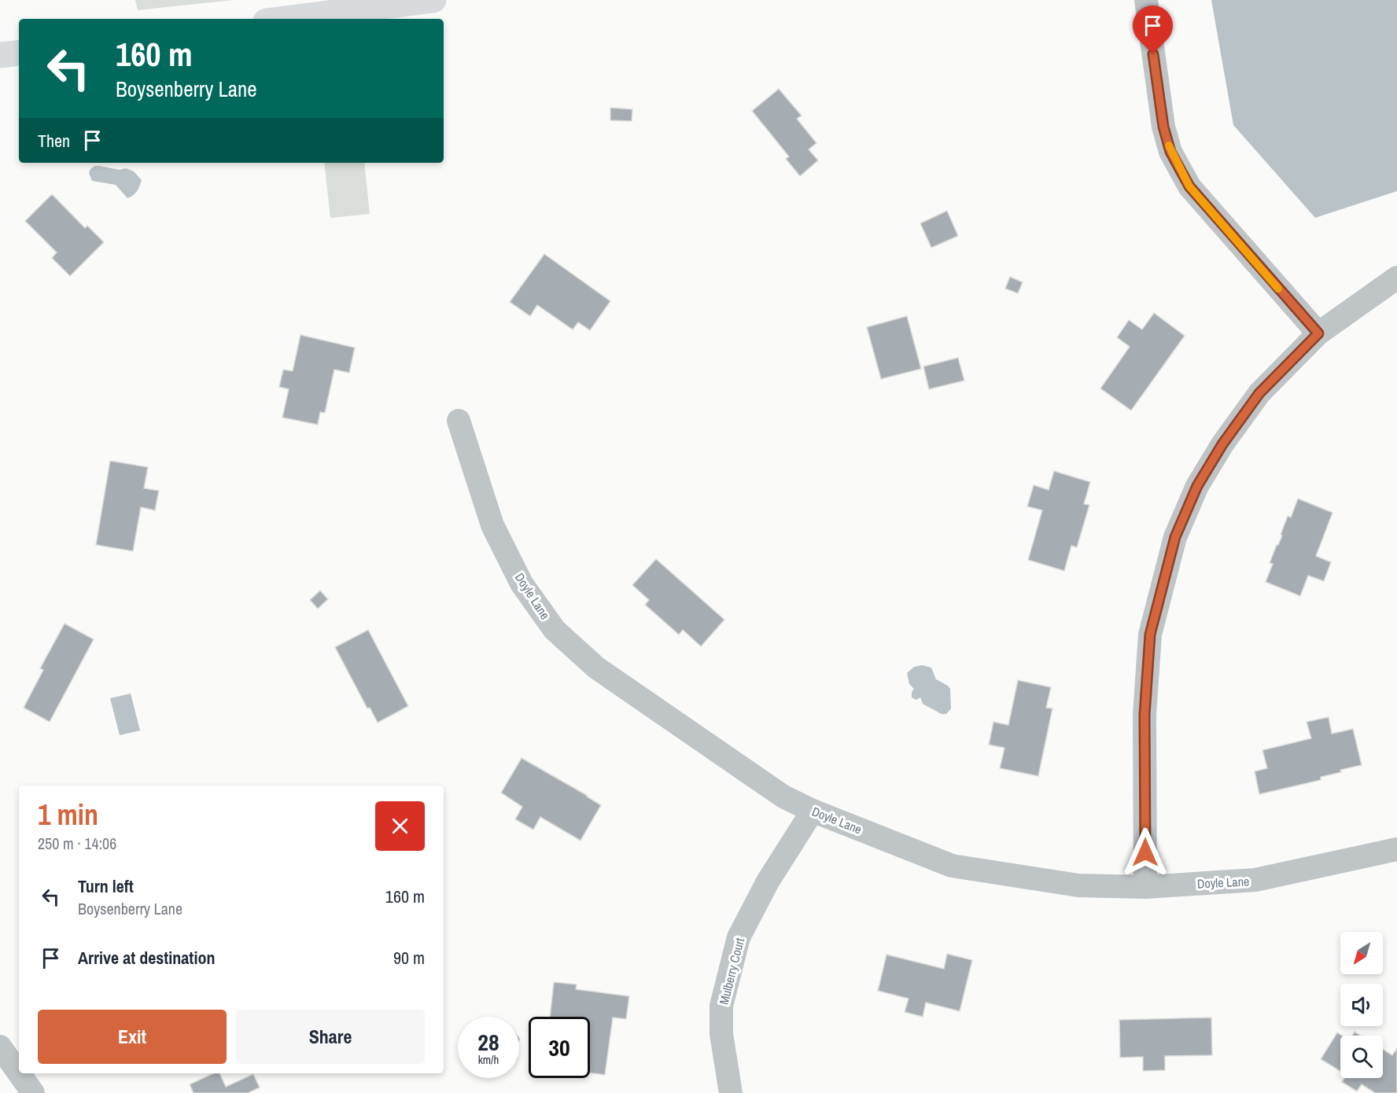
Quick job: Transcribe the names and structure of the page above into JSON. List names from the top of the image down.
{
  "streets": {
    "street": ["Doyle Lane", "Mulberry Court"]
  },
  "crossings": [
    ["Doyle Lane", "Mulberry Court"]
  ],
  "north": "bottom left",
  "page": {
    "turn": ["160 m", "Boysenberry Lane"],
    "then": "Then",
    "heading": ["1 min", "250 m · 14:06"],
    "list": [
      {
        "name": "Turn left",
        "note": "Boysenberry Lane",
        "value": "160 m"
      },
      {
        "name": "Arrive at destination",
        "value": "90 m"
      }
    ],
    "buttons": ["Exit", "Share"],
    "speed": "28 km/h",
    "limit": "30"
  }
}
